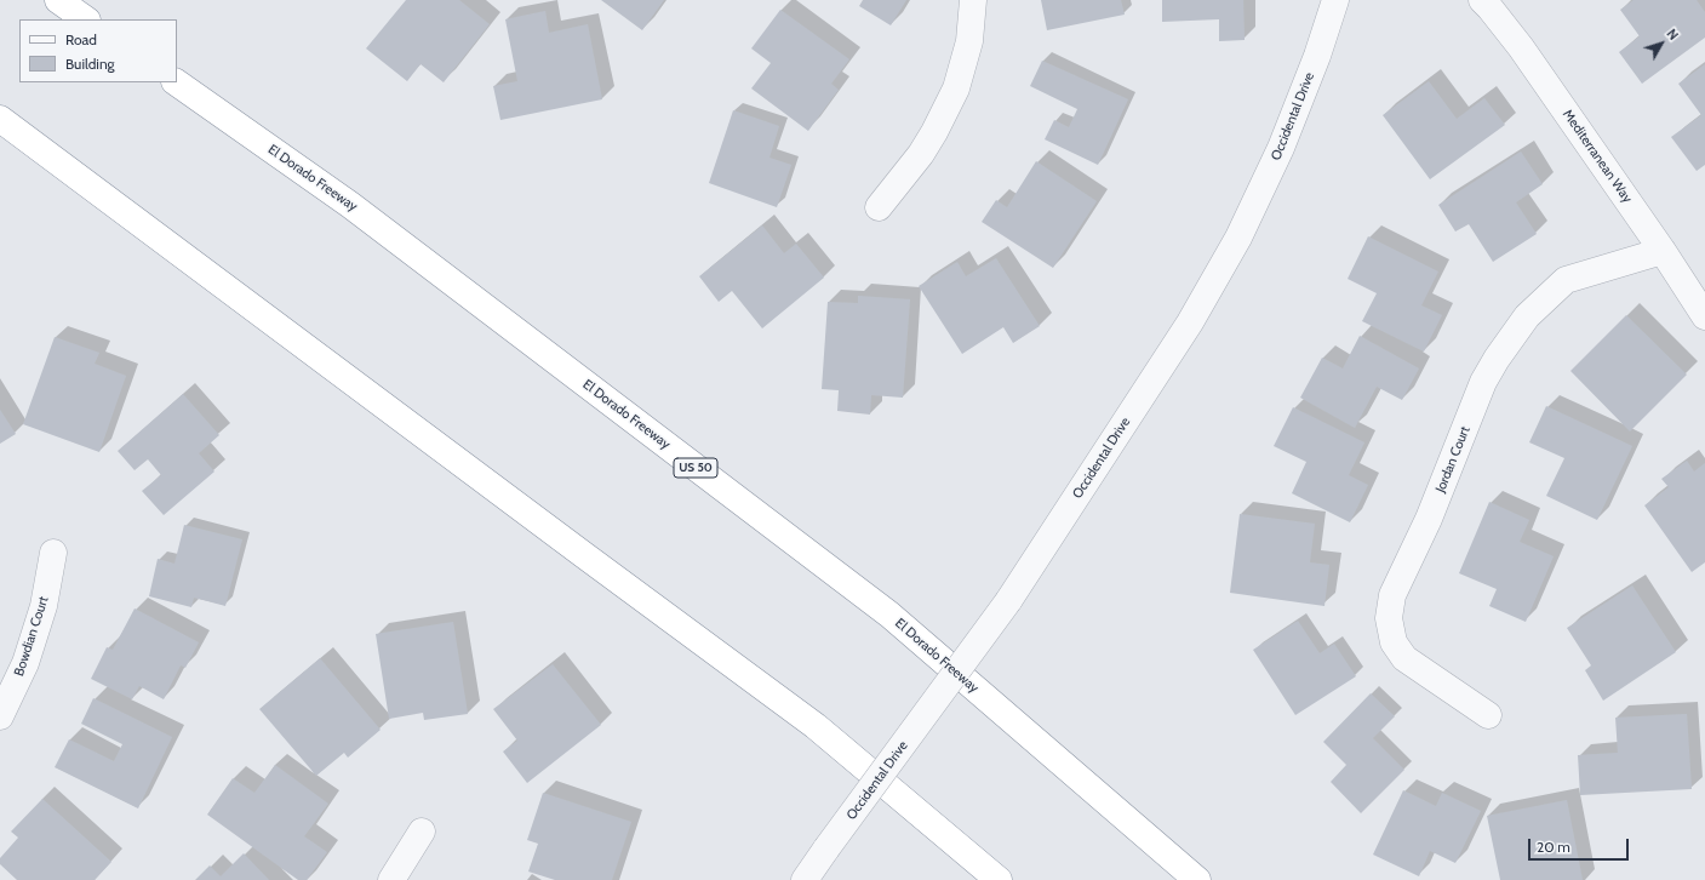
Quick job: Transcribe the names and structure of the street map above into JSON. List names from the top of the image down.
{
  "streets": {
    "highway": ["El Dorado Freeway", "US 50"],
    "street": [
      "Occidental Drive",
      "Mediterranean Way",
      "Jordan Court",
      "Bowdian Court"
    ]
  },
  "crossings": [
    ["Mediterranean Way", "Jordan Court"]
  ],
  "legend": ["Road", "Building"],
  "scale_bar": "20 m",
  "north": "top right"
}
